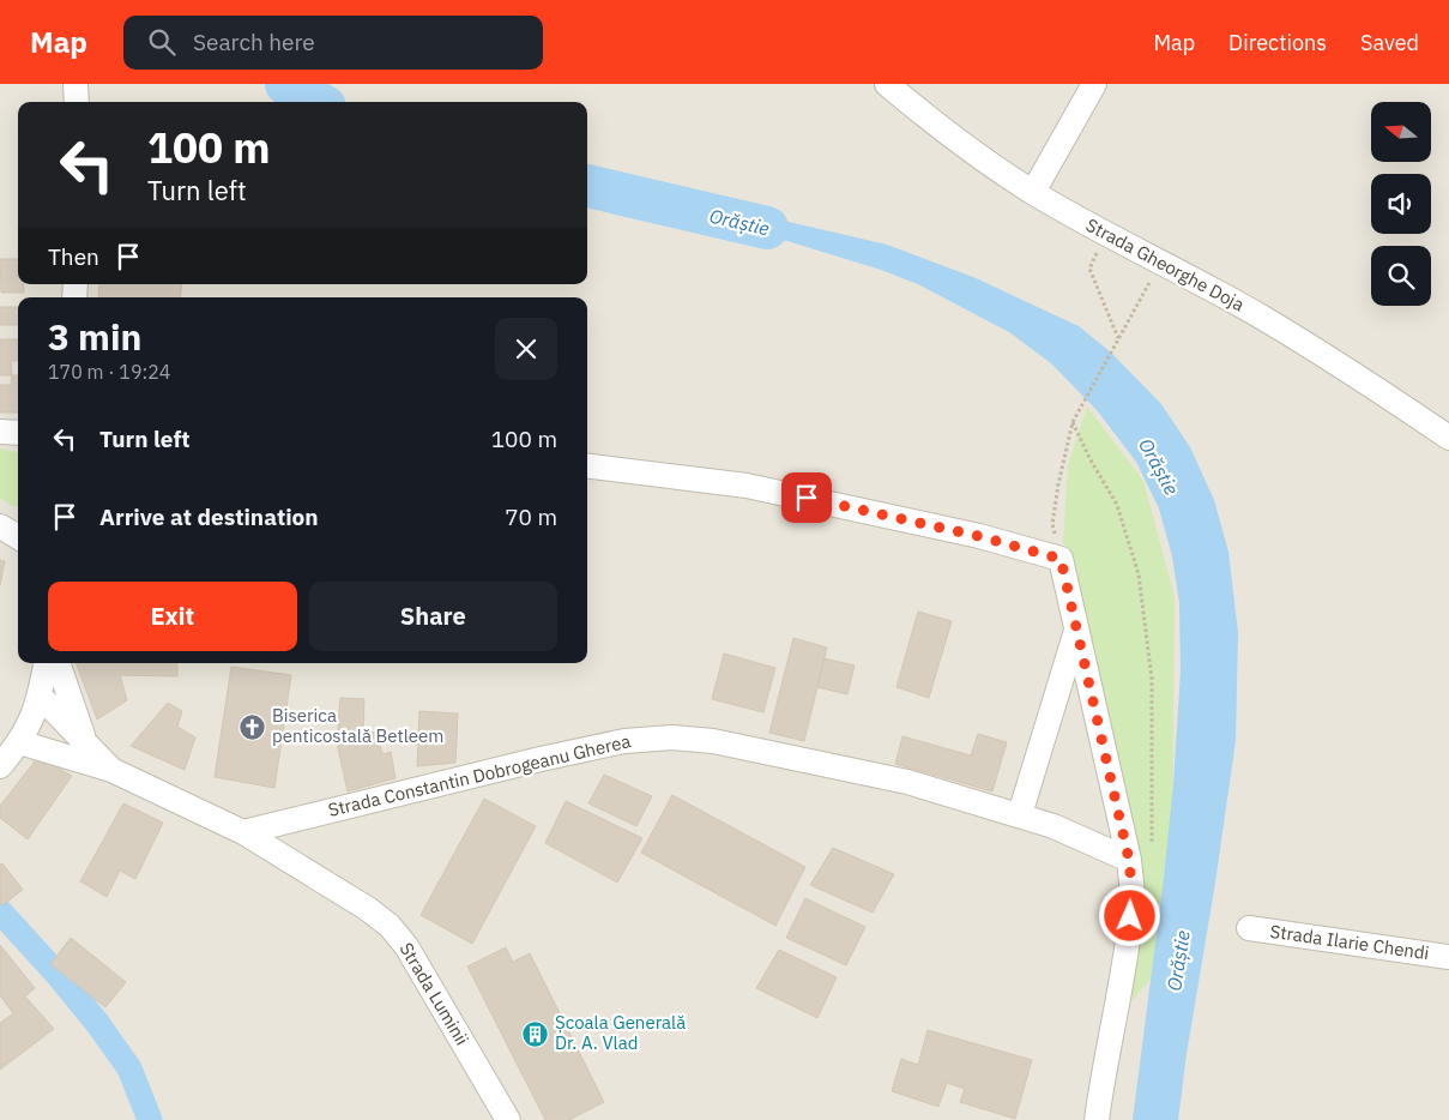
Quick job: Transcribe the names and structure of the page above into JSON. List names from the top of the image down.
{
  "streets": {
    "street": [
      "Strada Gheorghe Doja",
      "Strada Constantin Dobrogeanu Gherea",
      "Strada Ilarie Chendi",
      "Strada Luminii"
    ]
  },
  "crossings": [
    ["Strada Constantin Dobrogeanu Gherea", "Strada Luminii"]
  ],
  "water": ["Orăștie"],
  "places": {
    "church": ["Biserica penticostală Betleem"],
    "building": ["Școala Generală Dr. A. Vlad"]
  },
  "north": "left",
  "page": {
    "header": "Map",
    "search": "Search here",
    "nav": ["Map", "Directions", "Saved"],
    "turn": ["100 m", "Turn left"],
    "then": "Then",
    "heading": ["3 min", "170 m · 19:24"],
    "list": [
      {
        "name": "Turn left",
        "value": "100 m"
      },
      {
        "name": "Arrive at destination",
        "value": "70 m"
      }
    ],
    "buttons": ["Exit", "Share"]
  }
}
